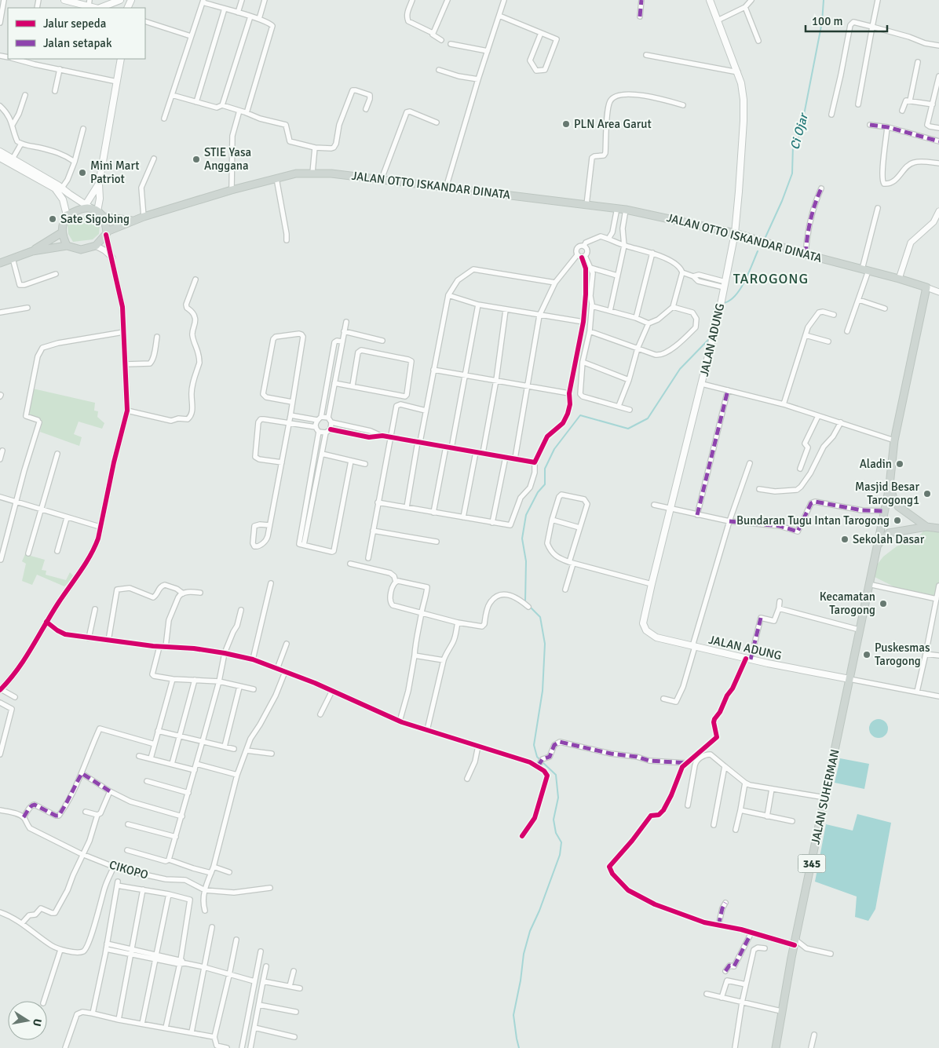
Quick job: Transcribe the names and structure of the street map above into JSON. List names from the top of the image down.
{
  "streets": {
    "main road": [
      "JALAN OTTO ISKANDAR DINATA",
      "JALAN ADUNG",
      "JALAN SUHERMAN",
      "345"
    ],
    "street": ["CIKOPO"]
  },
  "crossings": [
    ["JALAN OTTO ISKANDAR DINATA", "JALAN ADUNG"],
    ["JALAN ADUNG", "JALAN SUHERMAN"],
    ["JALAN SUHERMAN", "345"]
  ],
  "districts": ["TAROGONG"],
  "water": ["Ci Ojar"],
  "places": [
    "PLN Area Garut",
    "STIE Yasa Anggana",
    "Mini Mart Patriot",
    "Sate Sigobing",
    "Aladin",
    "Masjid Besar Tarogong1",
    "Bundaran Tugu Intan Tarogong",
    "Sekolah Dasar",
    "Kecamatan Tarogong",
    "Puskesmas Tarogong"
  ],
  "legend": ["Jalur sepeda", "Jalan setapak"],
  "scale_bar": "100 m",
  "north": "right"
}
